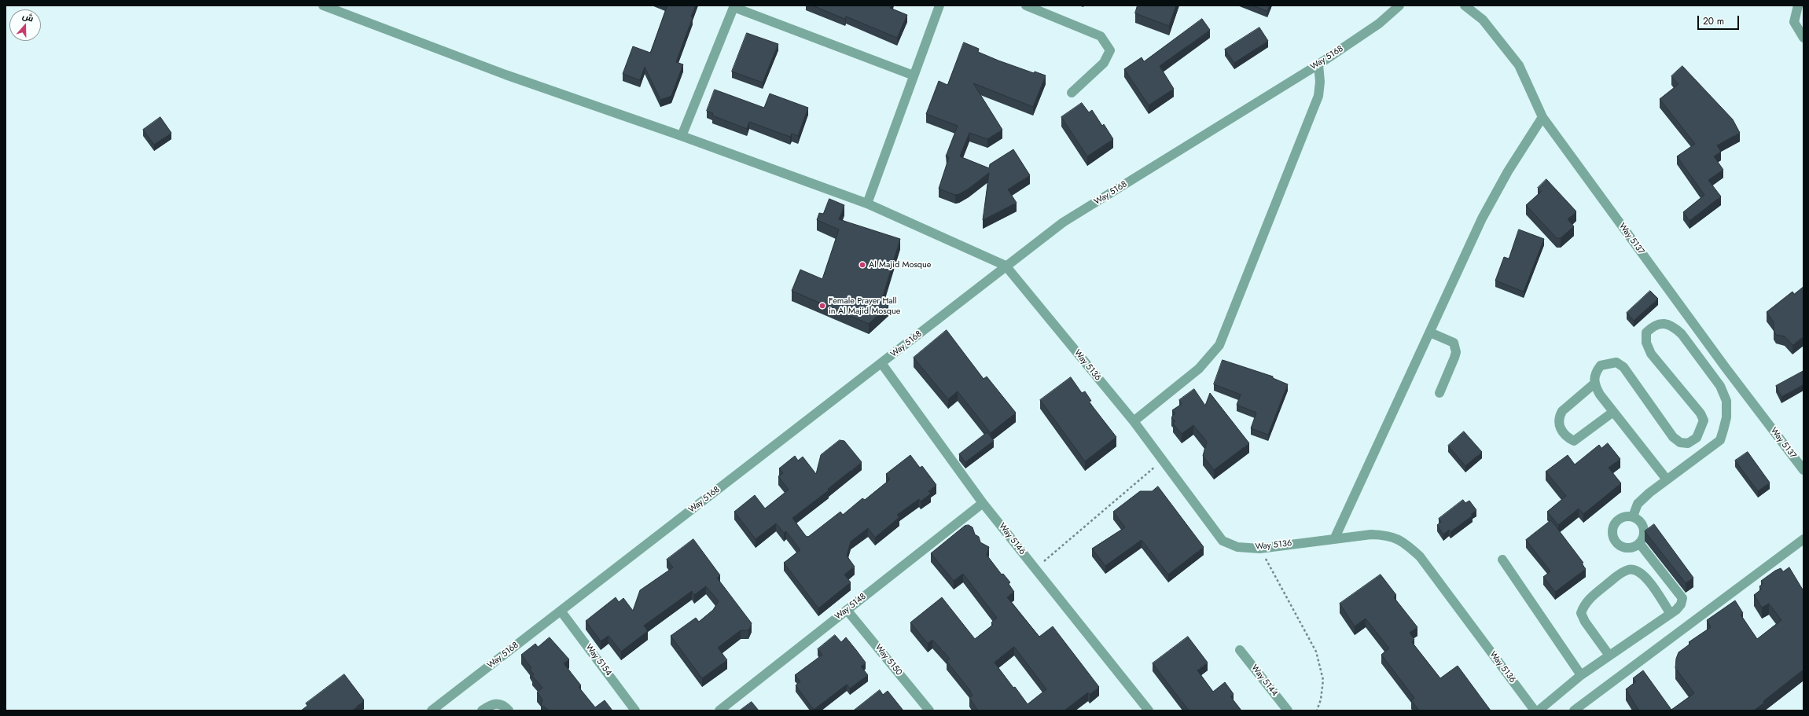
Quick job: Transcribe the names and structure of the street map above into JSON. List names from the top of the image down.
{
  "streets": {
    "street": [
      "Way 5168",
      "Way 5137",
      "Way 5136",
      "Way 5146",
      "Way 5148",
      "Way 5154",
      "Way 5150",
      "Way 5144"
    ]
  },
  "crossings": [
    ["Way 5168", "Way 5136"],
    ["Way 5168", "Way 5146"],
    ["Way 5168", "Way 5154"],
    ["Way 5146", "Way 5148"],
    ["Way 5148", "Way 5150"]
  ],
  "places": ["Al Majid Mosque", "Female Prayer Hall in Al Majid Mosque"],
  "scale_bar": "20 m",
  "north": "top"
}
